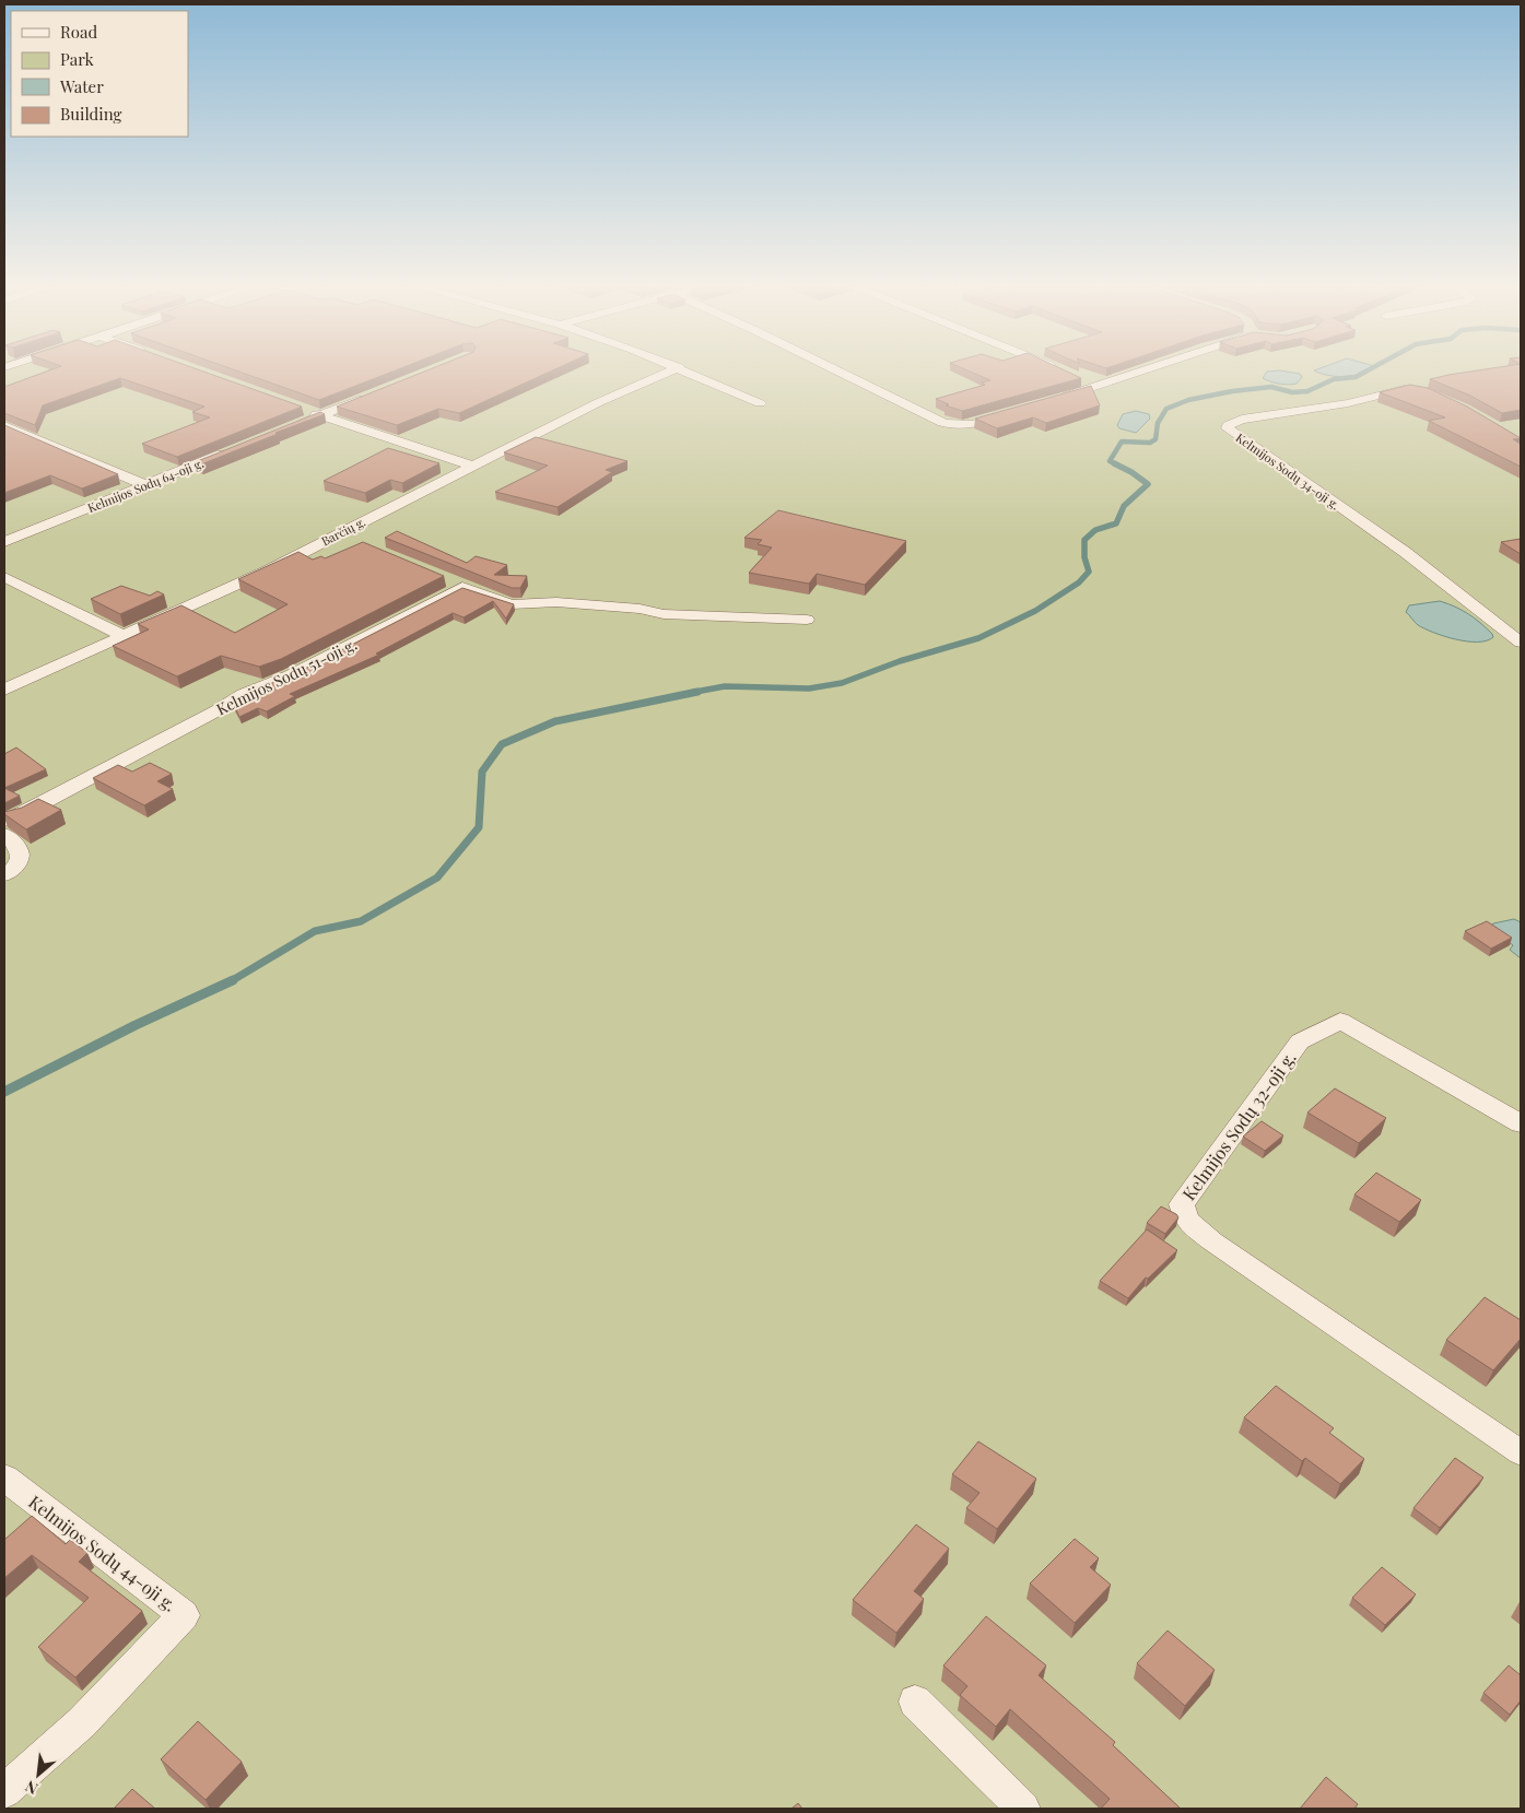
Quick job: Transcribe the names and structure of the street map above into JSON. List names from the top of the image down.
{
  "streets": {
    "street": [
      "Kelmijos Sodų 34-oji g.",
      "Kelmijos Sodų 64-oji g.",
      "Barčių g.",
      "Kelmijos Sodų 51-oji g.",
      "Kelmijos Sodų 32-oji g.",
      "Kelmijos Sodų 44-oji g."
    ]
  },
  "legend": [
    "Road",
    "Park",
    "Water",
    "Building"
  ],
  "north": "bottom left"
}
